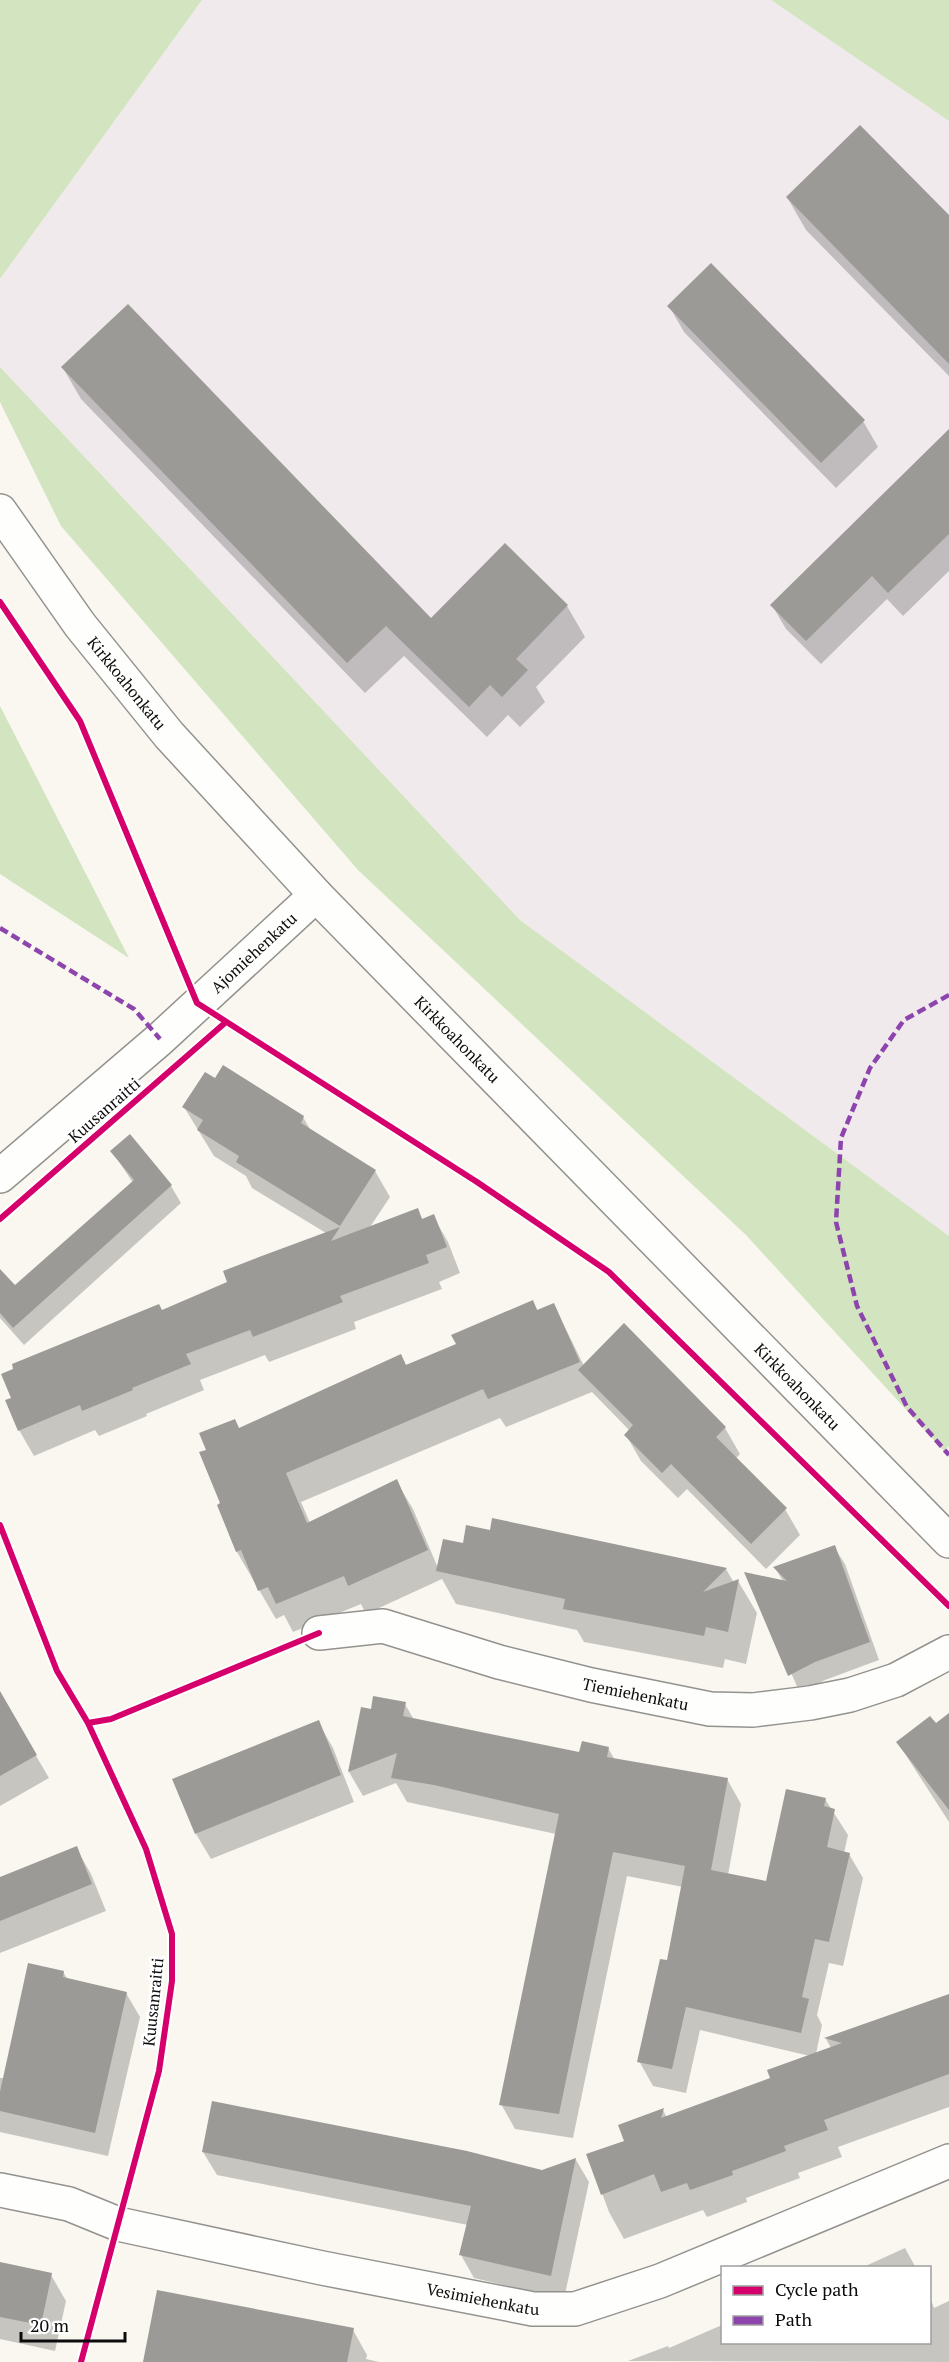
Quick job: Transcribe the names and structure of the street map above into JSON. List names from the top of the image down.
{
  "streets": {
    "street": [
      "Kirkkoahonkatu",
      "Ajomiehenkatu",
      "Tiemiehenkatu",
      "Vesimiehenkatu"
    ],
    "cycle path": ["Kuusanraitti"]
  },
  "crossings": [
    ["Kirkkoahonkatu", "Ajomiehenkatu"]
  ],
  "legend": ["Cycle path", "Path"],
  "scale_bar": "20 m"
}
